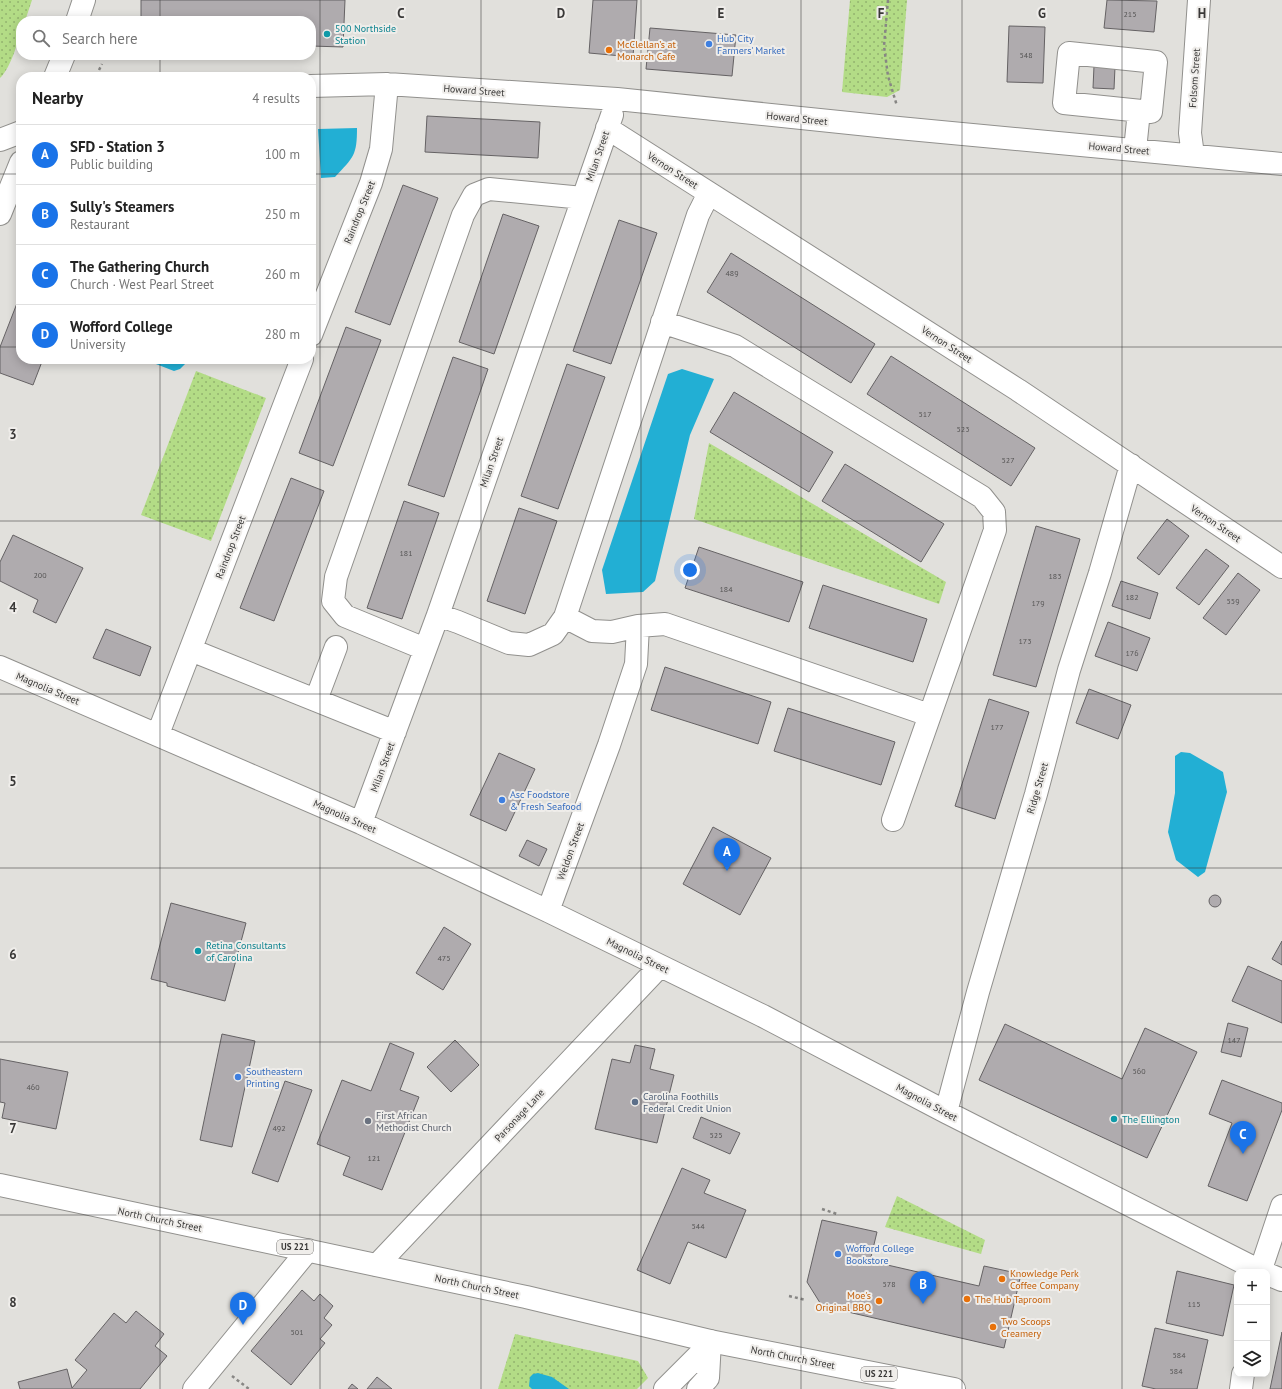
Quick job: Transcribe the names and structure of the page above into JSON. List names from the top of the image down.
{
  "streets": {
    "street": [
      "Folsom Street",
      "Howard Street",
      "Milan Street",
      "Vernon Street",
      "Raindrop Street",
      "Magnolia Street",
      "Ridge Street",
      "Weldon Street",
      "Parsonage Lane",
      "North Church Street",
      "US 221"
    ]
  },
  "crossings": [
    ["Folsom Street", "Howard Street"],
    ["Howard Street", "Milan Street"],
    ["Howard Street", "Raindrop Street"],
    ["Milan Street", "Vernon Street"],
    ["Milan Street", "Magnolia Street"],
    ["Vernon Street", "Ridge Street"],
    ["Raindrop Street", "Magnolia Street"],
    ["Magnolia Street", "Ridge Street"],
    ["Magnolia Street", "Weldon Street"],
    ["Magnolia Street", "Parsonage Lane"],
    ["Parsonage Lane", "North Church Street"]
  ],
  "places": [
    "500 Northside Station",
    "Hub City Farmers' Market",
    "McClellan’s at Monarch Cafe",
    "Asc Foodstore & Fresh Seafood",
    "Retina Consultants of Carolina",
    "Southeastern Printing",
    "Carolina Foothills Federal Credit Union",
    "The Ellington",
    "First African Methodist Church",
    "Wofford College Bookstore",
    "Knowledge Perk Coffee Company",
    "The Hub Taproom",
    "Moe's Original BBQ",
    "Two Scoops Creamery"
  ],
  "house_numbers": [
    "215",
    "548",
    "489",
    "517",
    "523",
    "527",
    "181",
    "200",
    "183",
    "184",
    "182",
    "559",
    "179",
    "173",
    "176",
    "177",
    "475",
    "147",
    "560",
    "460",
    "492",
    "525",
    "121",
    "544",
    "578",
    "115",
    "501",
    "584",
    "584"
  ],
  "page": {
    "search": "Search here",
    "heading": ["Nearby", "4 results"],
    "list": [
      {
        "mark": "A",
        "name": "SFD - Station 3",
        "note": "Public building",
        "value": "100 m"
      },
      {
        "mark": "B",
        "name": "Sully's Steamers",
        "note": "Restaurant",
        "value": "250 m"
      },
      {
        "mark": "C",
        "name": "The Gathering Church",
        "note": "Church · West Pearl Street",
        "value": "260 m"
      },
      {
        "mark": "D",
        "name": "Wofford College",
        "note": "University",
        "value": "280 m"
      }
    ],
    "pins": [
      "A",
      "C",
      "B",
      "D"
    ],
    "map_buttons": ["+", "−"]
  },
  "grid": {
    "columns": [
      "C",
      "D",
      "E",
      "F",
      "G",
      "H"
    ],
    "rows": [
      "3",
      "4",
      "5",
      "6",
      "7",
      "8"
    ]
  }
}
